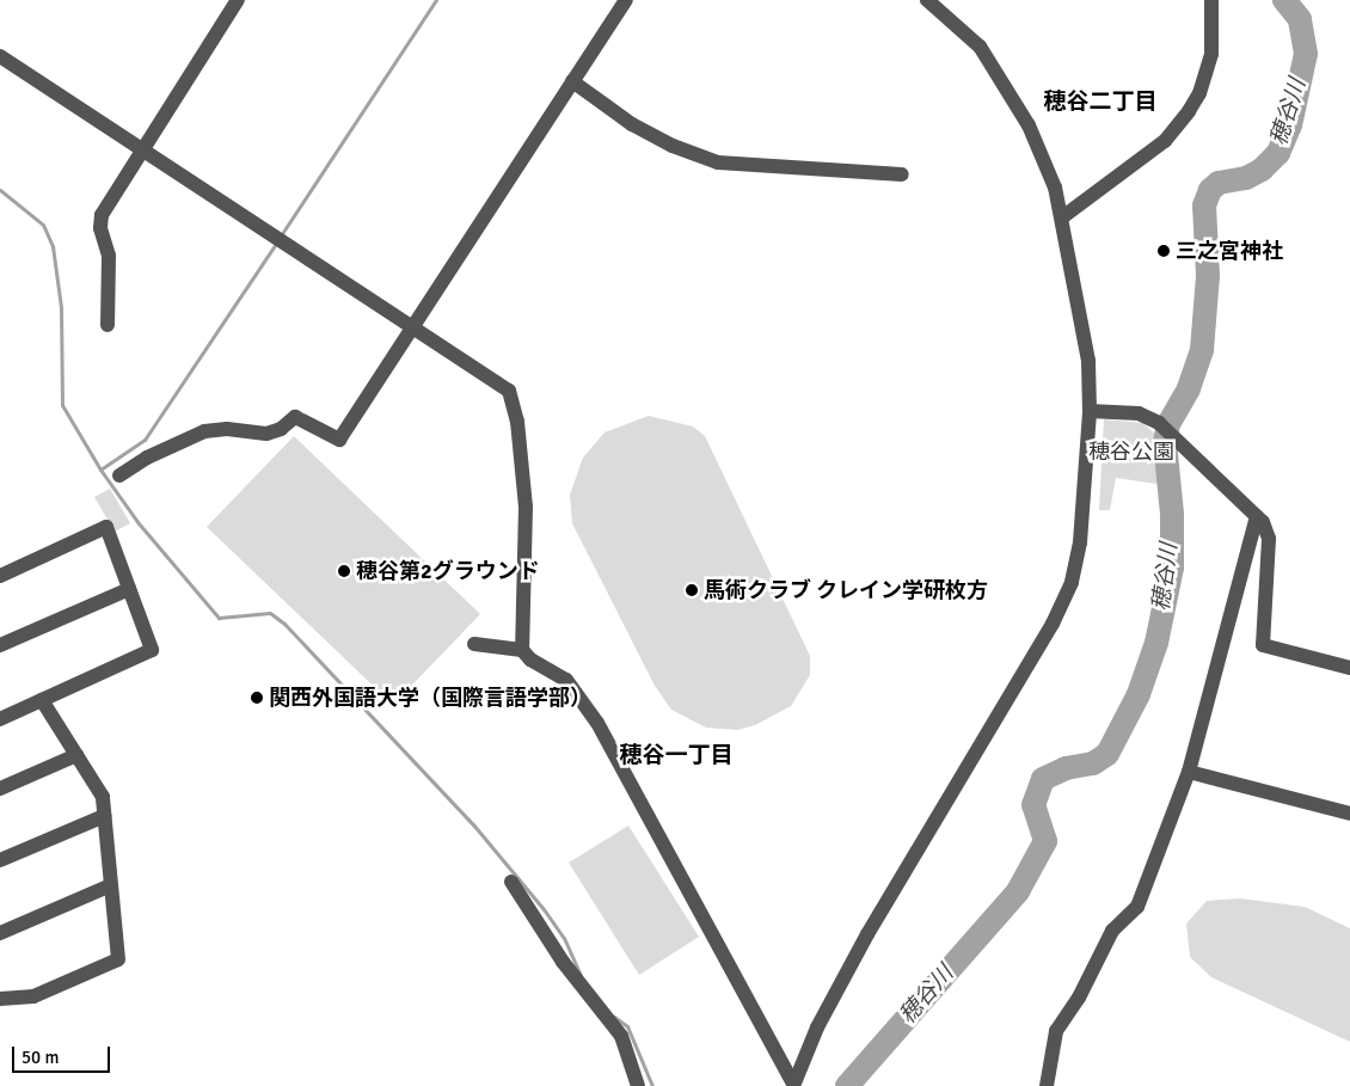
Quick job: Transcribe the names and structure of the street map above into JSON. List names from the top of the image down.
{
  "districts": ["穂谷二丁目", "穂谷一丁目"],
  "water": ["穂谷川"],
  "parks": ["穂谷公園"],
  "places": [
    "三之宮神社",
    "穂谷第2グラウンド",
    "馬術クラブ クレイン学研枚方",
    "関西外国語大学（国際言語学部）"
  ],
  "scale_bar": "50 m"
}
